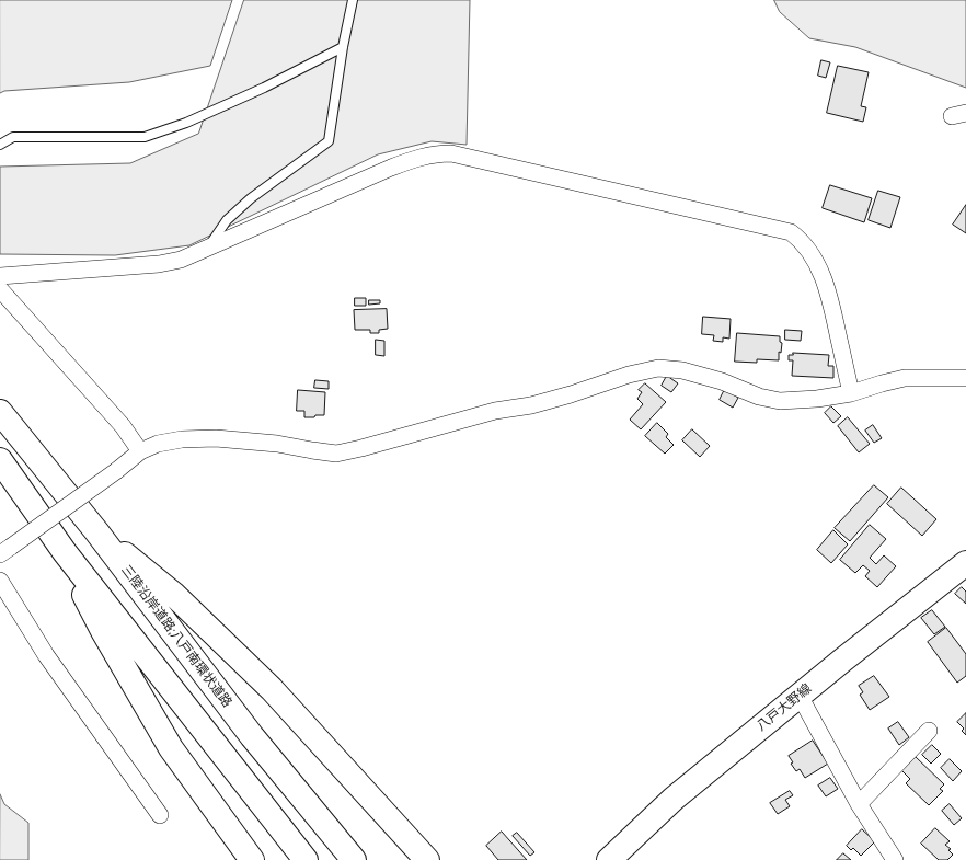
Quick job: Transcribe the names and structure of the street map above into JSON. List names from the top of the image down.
{
  "streets": {
    "main road": ["三陸沿岸道路;八戸南環状道路", "八戸大野線"]
  }
}
